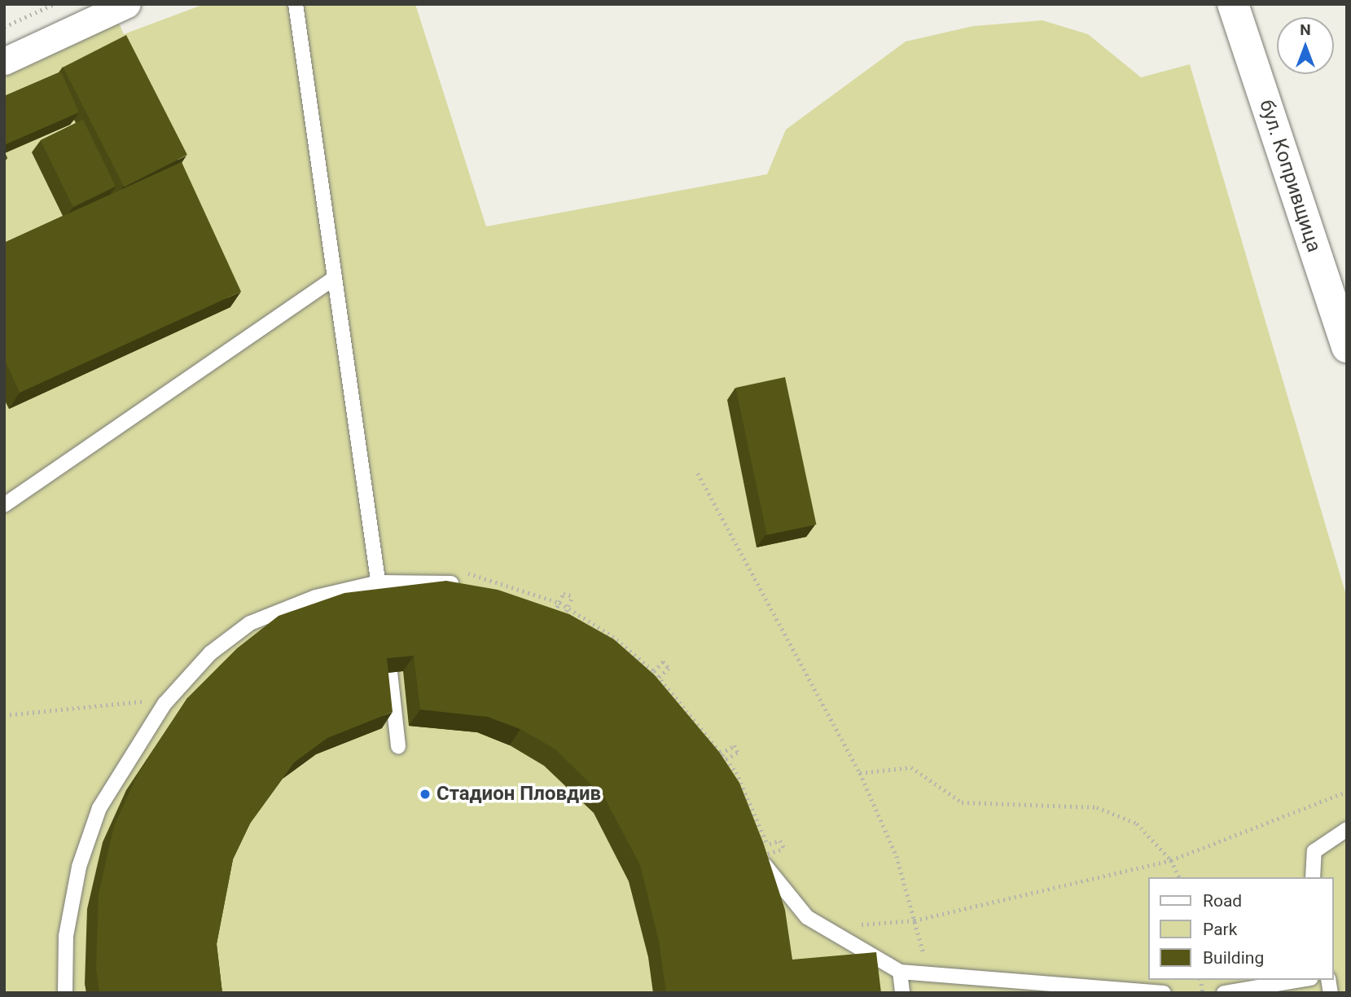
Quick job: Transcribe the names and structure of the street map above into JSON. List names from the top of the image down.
{
  "streets": {
    "main road": ["бул. Копривщица"]
  },
  "places": ["Стадион Пловдив"],
  "legend": ["Road", "Park", "Building"],
  "north": "top"
}
